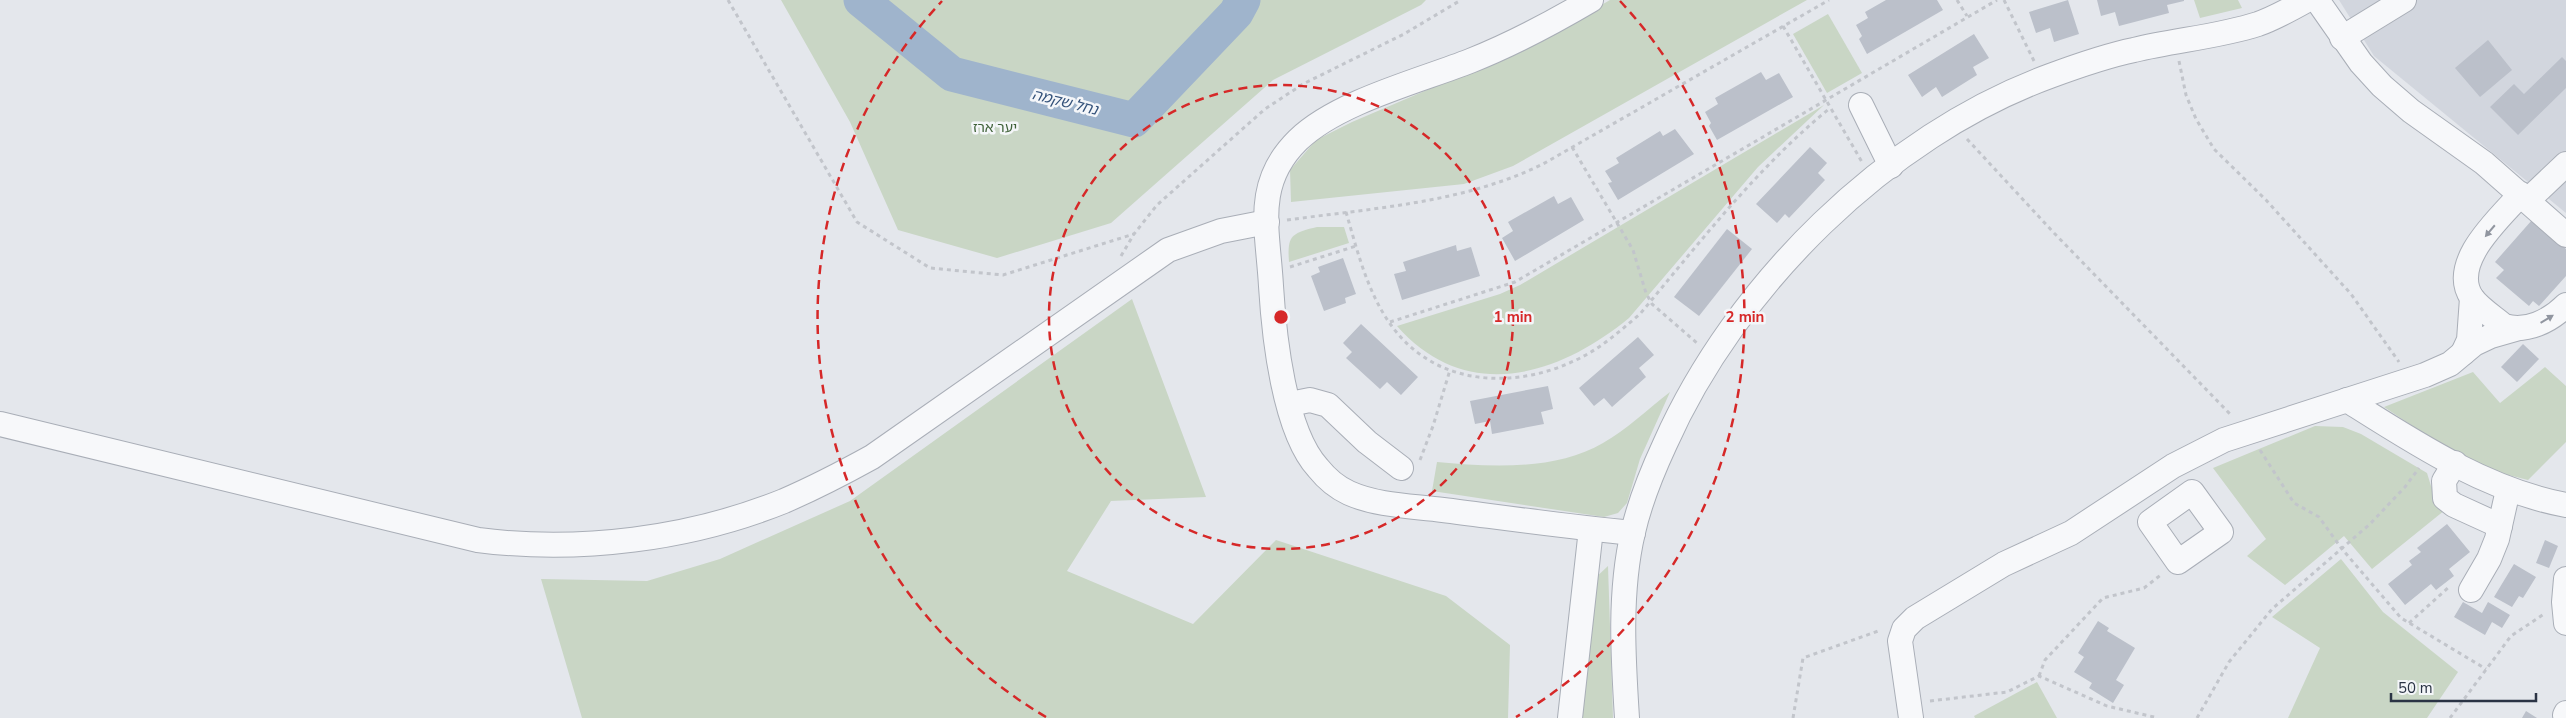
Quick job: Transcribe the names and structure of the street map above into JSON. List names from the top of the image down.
{
  "water": ["נחל שקמה"],
  "parks": ["יער ארז"],
  "scale_bar": "50 m",
  "rings": ["1 min", "2 min"]
}
